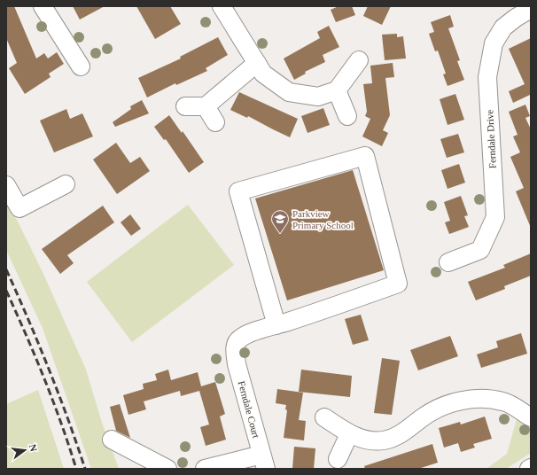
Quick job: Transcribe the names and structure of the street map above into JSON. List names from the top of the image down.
{
  "streets": {
    "street": ["Ferndale Drive", "Ferndale Court"]
  },
  "places": {
    "school or university": ["Parkview Primary School"]
  },
  "north": "right"
}
